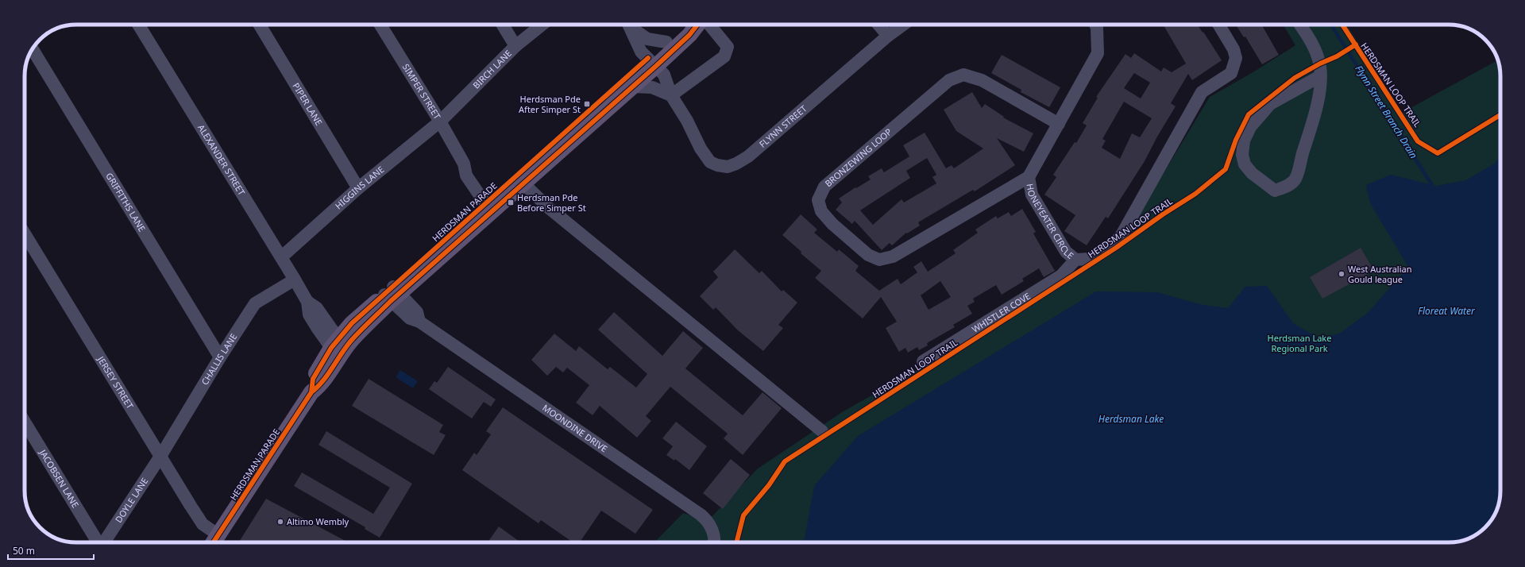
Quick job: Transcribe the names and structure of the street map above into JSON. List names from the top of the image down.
{
  "streets": {
    "main road": ["HERDSMAN PARADE"],
    "street": [
      "BIRCH LANE",
      "SIMPER STREET",
      "PIPER LANE",
      "FLYNN STREET",
      "BRONZEWING LOOP",
      "ALEXANDER STREET",
      "HIGGINS LANE",
      "GRIFFITHS LANE",
      "HONEYEATER CIRCLE",
      "WHISTLER COVE",
      "CHALLIS LANE",
      "JERSEY STREET",
      "MOONDINE DRIVE",
      "JACOBSEN LANE",
      "DOYLE LANE"
    ],
    "cycle path": ["HERDSMAN LOOP TRAIL"]
  },
  "crossings": [
    ["BIRCH LANE", "SIMPER STREET"],
    ["BIRCH LANE", "HIGGINS LANE"],
    ["SIMPER STREET", "HIGGINS LANE"],
    ["SIMPER STREET", "HERDSMAN PARADE"],
    ["PIPER LANE", "HIGGINS LANE"],
    ["FLYNN STREET", "HERDSMAN PARADE"],
    ["BRONZEWING LOOP", "HONEYEATER CIRCLE"],
    ["ALEXANDER STREET", "HIGGINS LANE"],
    ["ALEXANDER STREET", "HERDSMAN PARADE"],
    ["ALEXANDER STREET", "CHALLIS LANE"],
    ["GRIFFITHS LANE", "CHALLIS LANE"],
    ["HERDSMAN PARADE", "JERSEY STREET"],
    ["HERDSMAN PARADE", "MOONDINE DRIVE"],
    ["HONEYEATER CIRCLE", "WHISTLER COVE"],
    ["CHALLIS LANE", "JERSEY STREET"],
    ["CHALLIS LANE", "DOYLE LANE"],
    ["JERSEY STREET", "DOYLE LANE"]
  ],
  "water": ["Flynn Street Branch Drain", "Floreat Water", "Herdsman Lake"],
  "parks": ["Herdsman Lake Regional Park"],
  "places": {
    "transit": ["Herdsman Pde After Simper St", "Herdsman Pde Before Simper St"],
    "other": ["West Australian Gould league", "Altimo Wembly"]
  },
  "scale_bar": "50 m"
}
